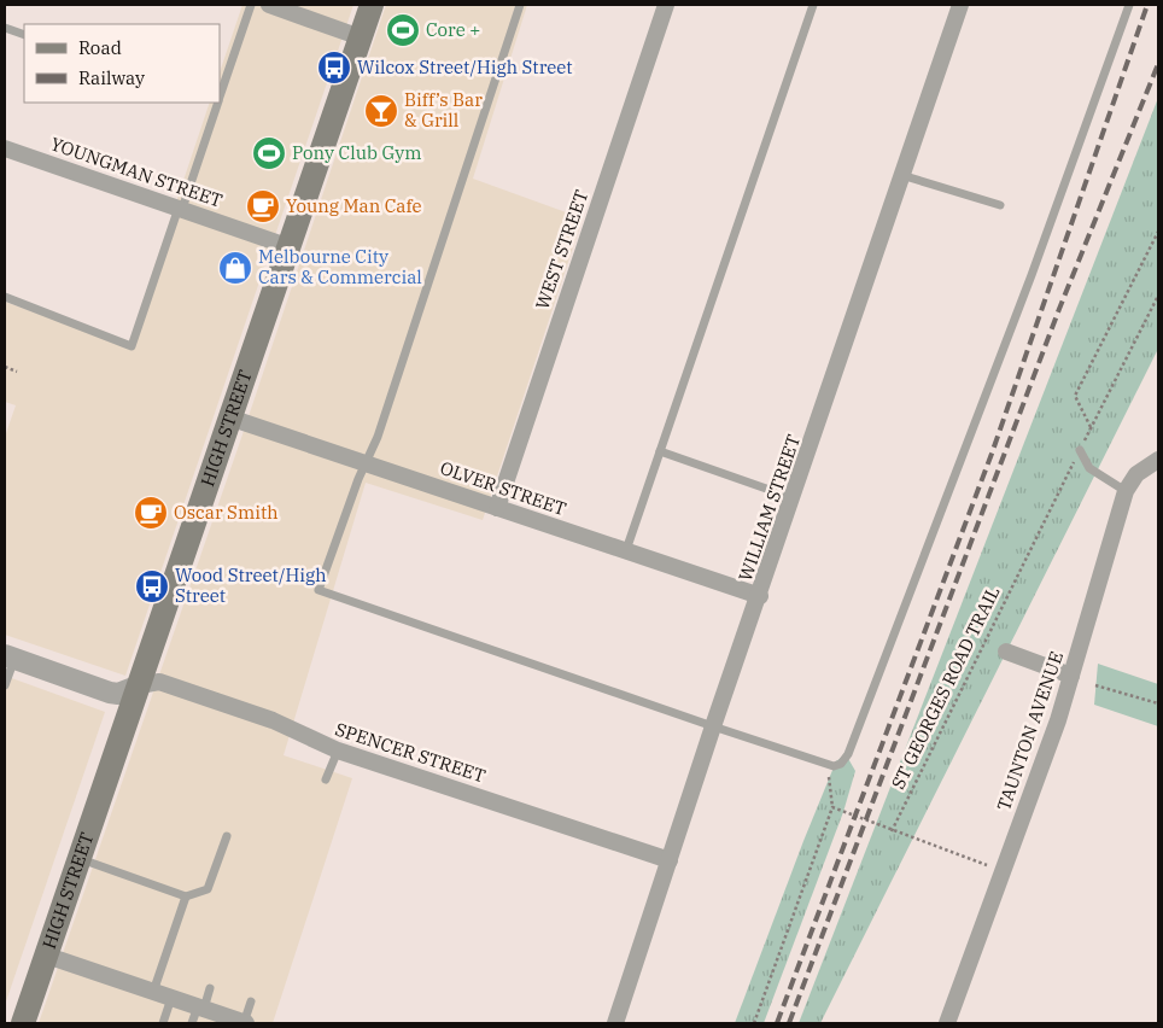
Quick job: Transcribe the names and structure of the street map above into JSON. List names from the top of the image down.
{
  "streets": {
    "main road": ["HIGH STREET"],
    "street": [
      "YOUNGMAN STREET",
      "WEST STREET",
      "OLVER STREET",
      "WILLIAM STREET",
      "TAUNTON AVENUE",
      "SPENCER STREET"
    ],
    "path": ["ST GEORGES ROAD TRAIL"]
  },
  "crossings": [
    ["YOUNGMAN STREET", "HIGH STREET"],
    ["WEST STREET", "OLVER STREET"],
    ["HIGH STREET", "OLVER STREET"],
    ["HIGH STREET", "SPENCER STREET"],
    ["OLVER STREET", "WILLIAM STREET"],
    ["WILLIAM STREET", "SPENCER STREET"]
  ],
  "places": {
    "sports": ["Core +", "Pony Club Gym"],
    "bus stop": ["Wilcox Street/High Street", "Wood Street/High Street"],
    "bar": ["Biff’s Bar & Grill"],
    "cafe": ["Young Man Cafe", "Oscar Smith"],
    "shop": ["Melbourne City Cars & Commercial"]
  },
  "legend": ["Road", "Railway"]
}
